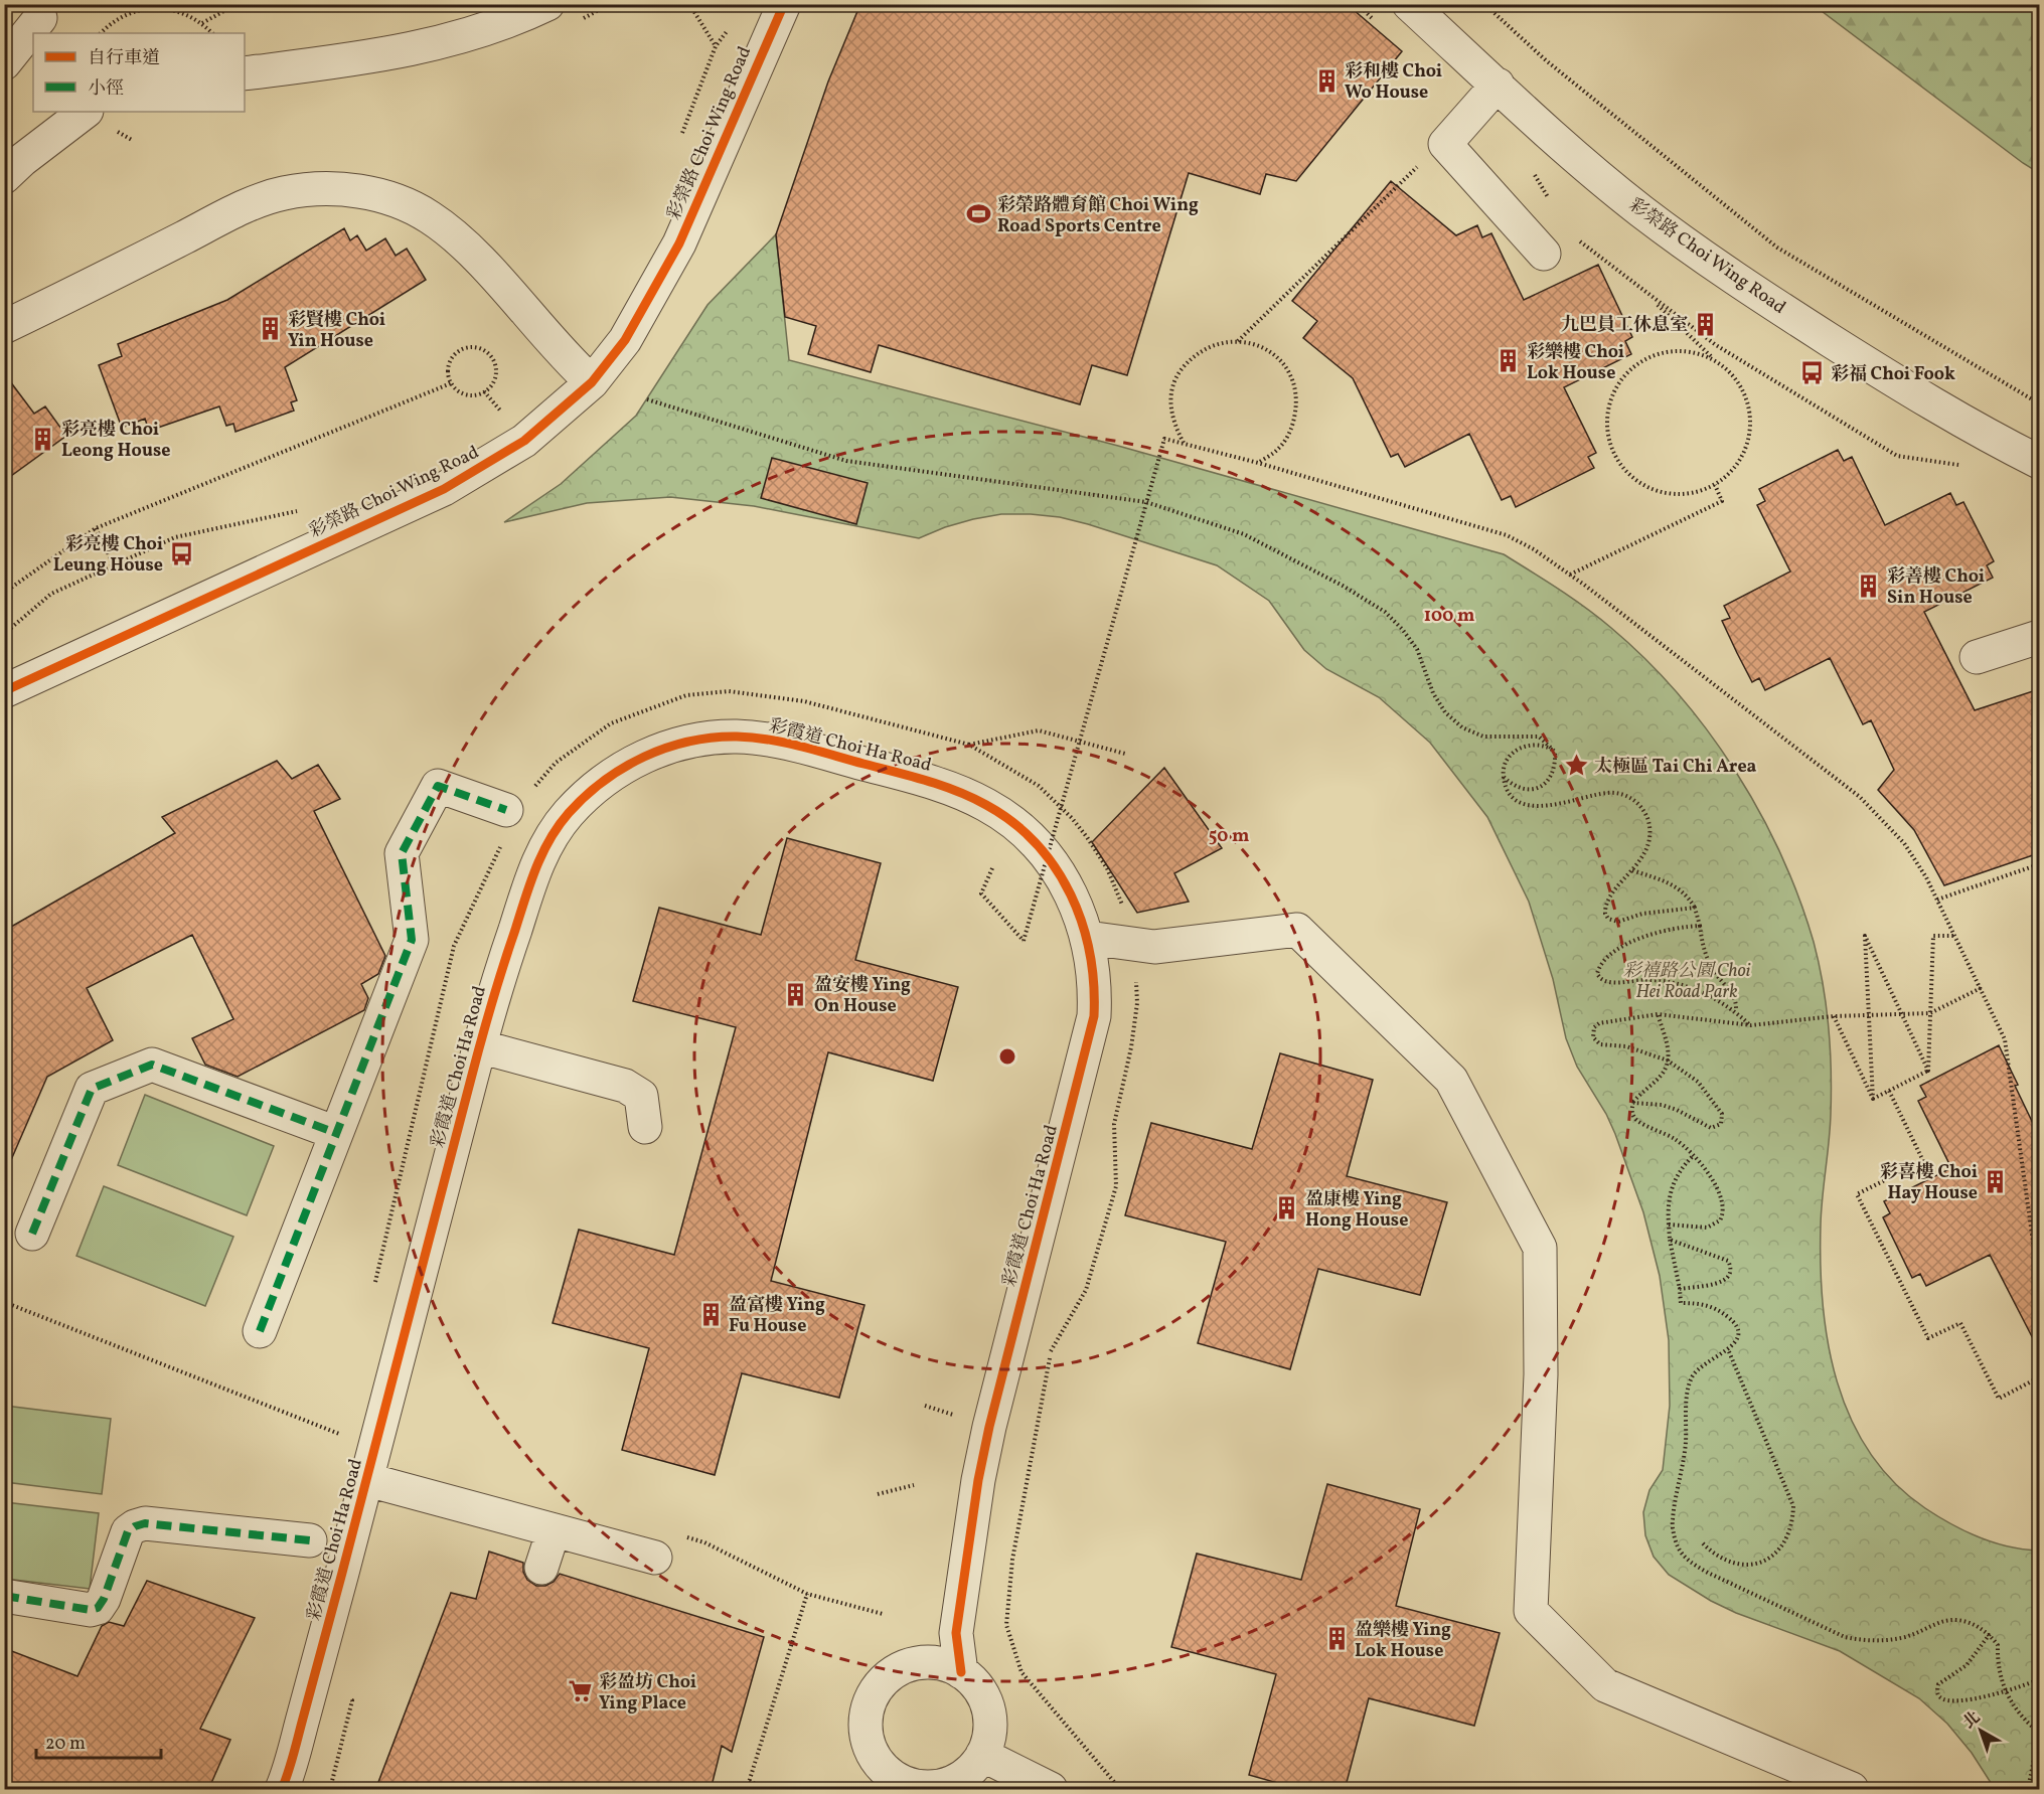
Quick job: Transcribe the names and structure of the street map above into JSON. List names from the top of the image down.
{
  "streets": {
    "street": ["彩榮路 Choi Wing Road", "彩霞道 Choi Ha Road"]
  },
  "parks": ["彩禧路公園 Choi Hei Road Park"],
  "places": {
    "building": [
      "彩和樓 Choi Wo House",
      "九巴員工休息室",
      "彩賢樓 Choi Yin House",
      "彩樂樓 Choi Lok House",
      "彩亮樓 Choi Leong House",
      "彩善樓 Choi Sin House",
      "盈安樓 Ying On House",
      "彩喜樓 Choi Hay House",
      "盈康樓 Ying Hong House",
      "盈富樓 Ying Fu House",
      "盈樂樓 Ying Lok House"
    ],
    "sports": ["彩榮路體育館 Choi Wing Road Sports Centre"],
    "bus stop": ["彩福 Choi Fook", "彩亮樓 Choi Leung House"],
    "place": ["太極區 Tai Chi Area"],
    "supermarket": ["彩盈坊 Choi Ying Place"]
  },
  "legend": ["自行車道", "小徑"],
  "scale_bar": "20 m",
  "north": "top left",
  "rings": ["100 m", "50 m"]
}
